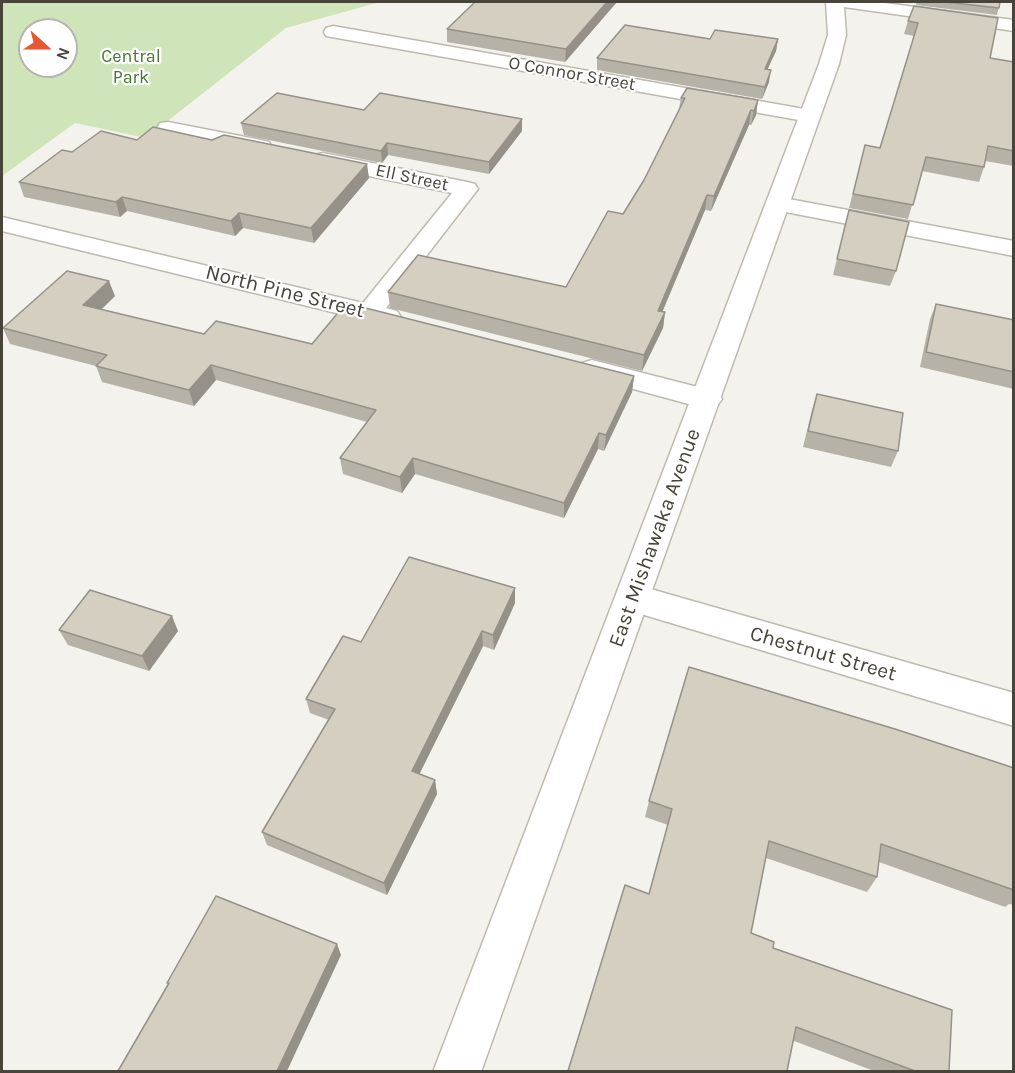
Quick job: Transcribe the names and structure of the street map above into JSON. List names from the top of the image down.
{
  "streets": {
    "street": [
      "O Connor Street",
      "Ell Street",
      "North Pine Street",
      "East Mishawaka Avenue",
      "Chestnut Street"
    ]
  },
  "crossings": [
    ["O Connor Street", "East Mishawaka Avenue"],
    ["Ell Street", "North Pine Street"],
    ["East Mishawaka Avenue", "Chestnut Street"]
  ],
  "parks": ["Central Park"],
  "north": "right"
}
